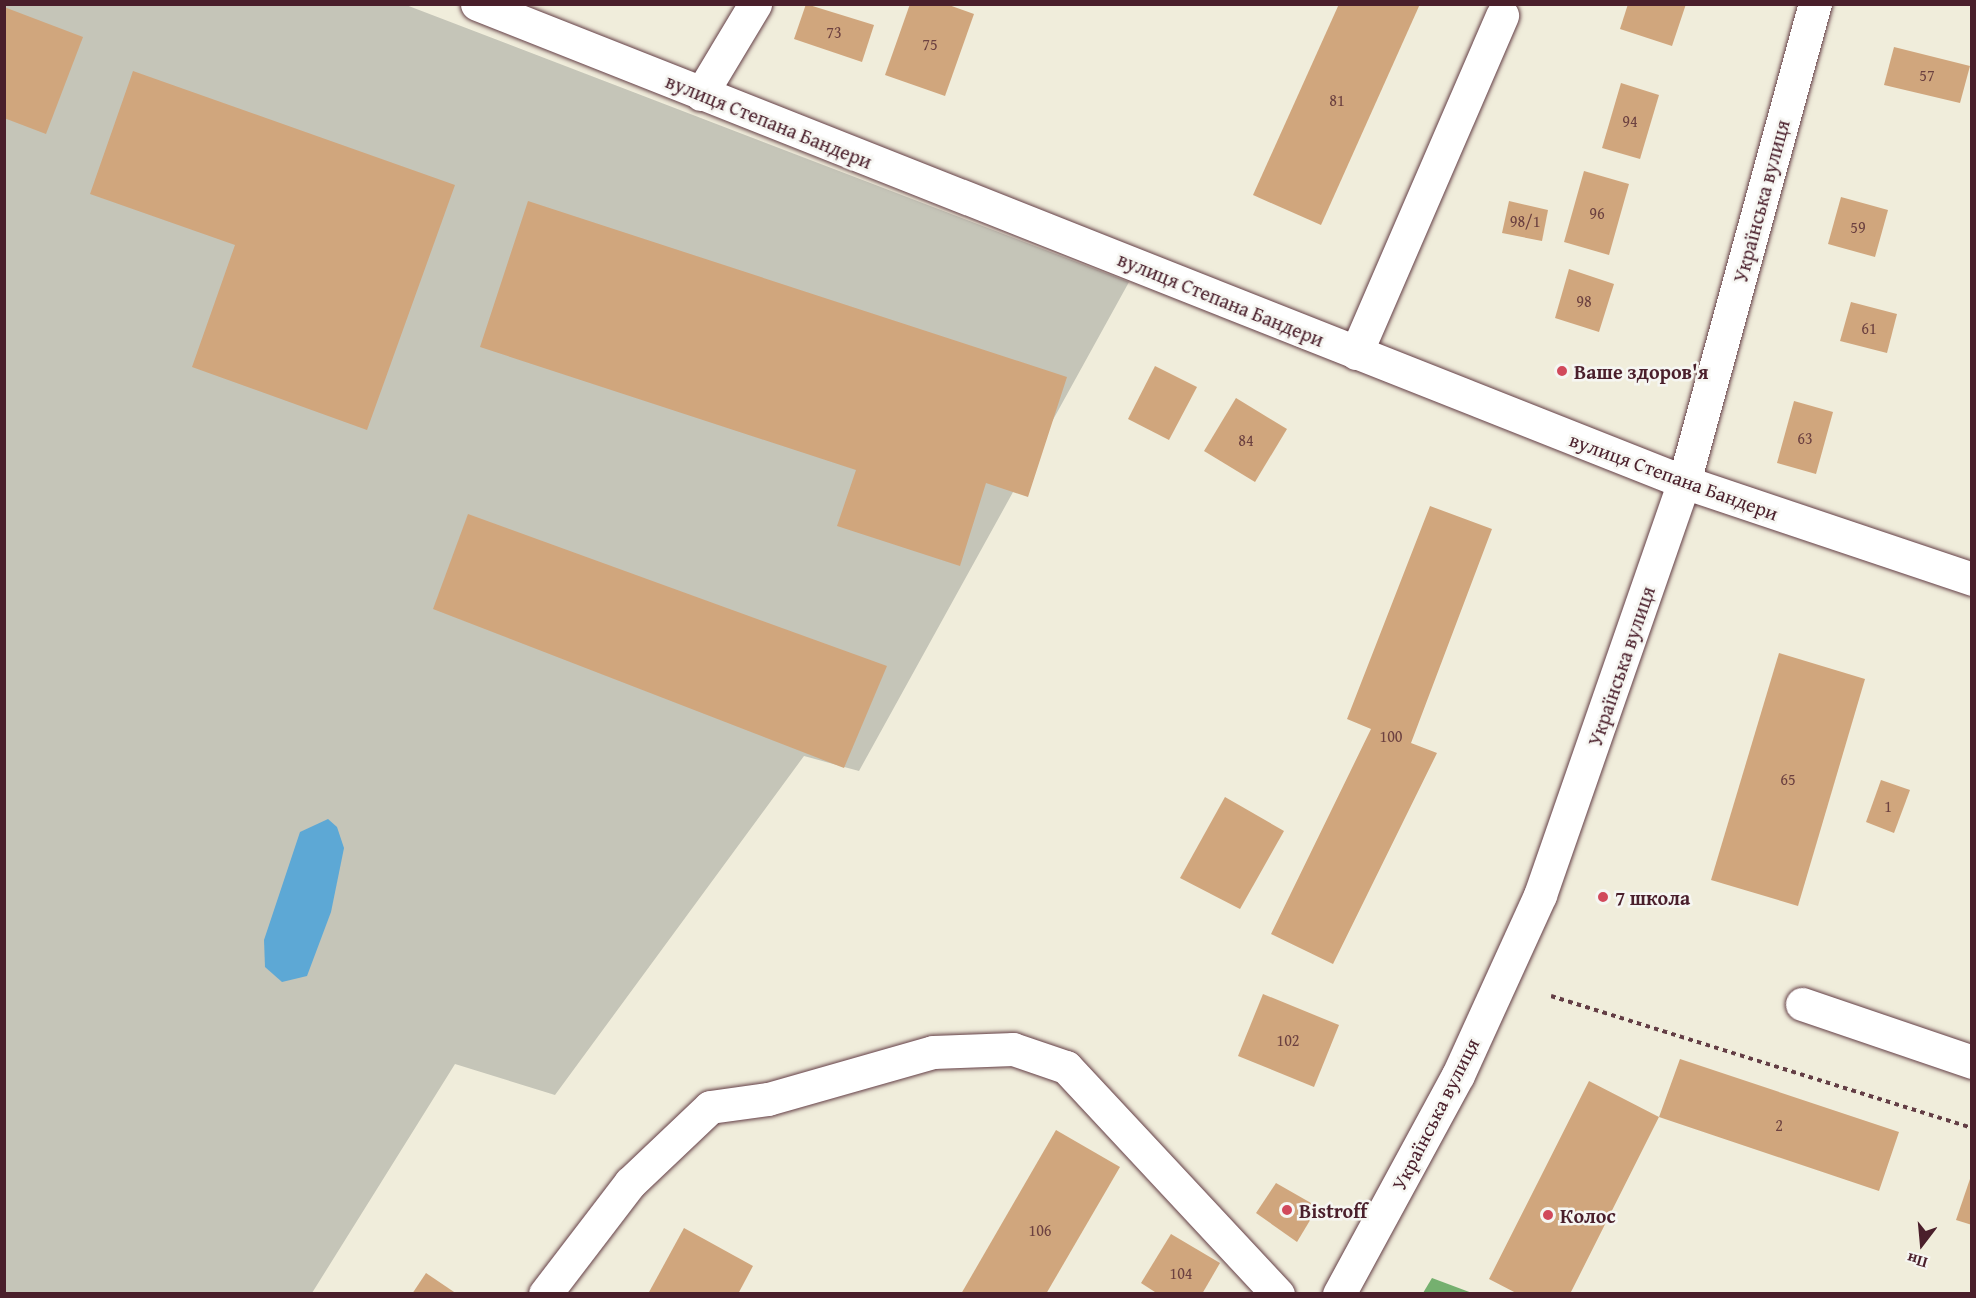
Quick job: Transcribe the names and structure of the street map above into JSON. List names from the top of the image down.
{
  "streets": {
    "street": ["вулиця Степана Бандери", "Українська вулиця"]
  },
  "crossings": [
    ["вулиця Степана Бандери", "Українська вулиця"]
  ],
  "places": [
    "Ваше здоров'я",
    "7 школа",
    "Bistroff",
    "Колос"
  ],
  "house_numbers": [
    "73",
    "75",
    "57",
    "81",
    "94",
    "96",
    "98/1",
    "59",
    "98",
    "61",
    "63",
    "84",
    "100",
    "65",
    "1",
    "102",
    "2",
    "106",
    "104"
  ],
  "north": "bottom"
}
